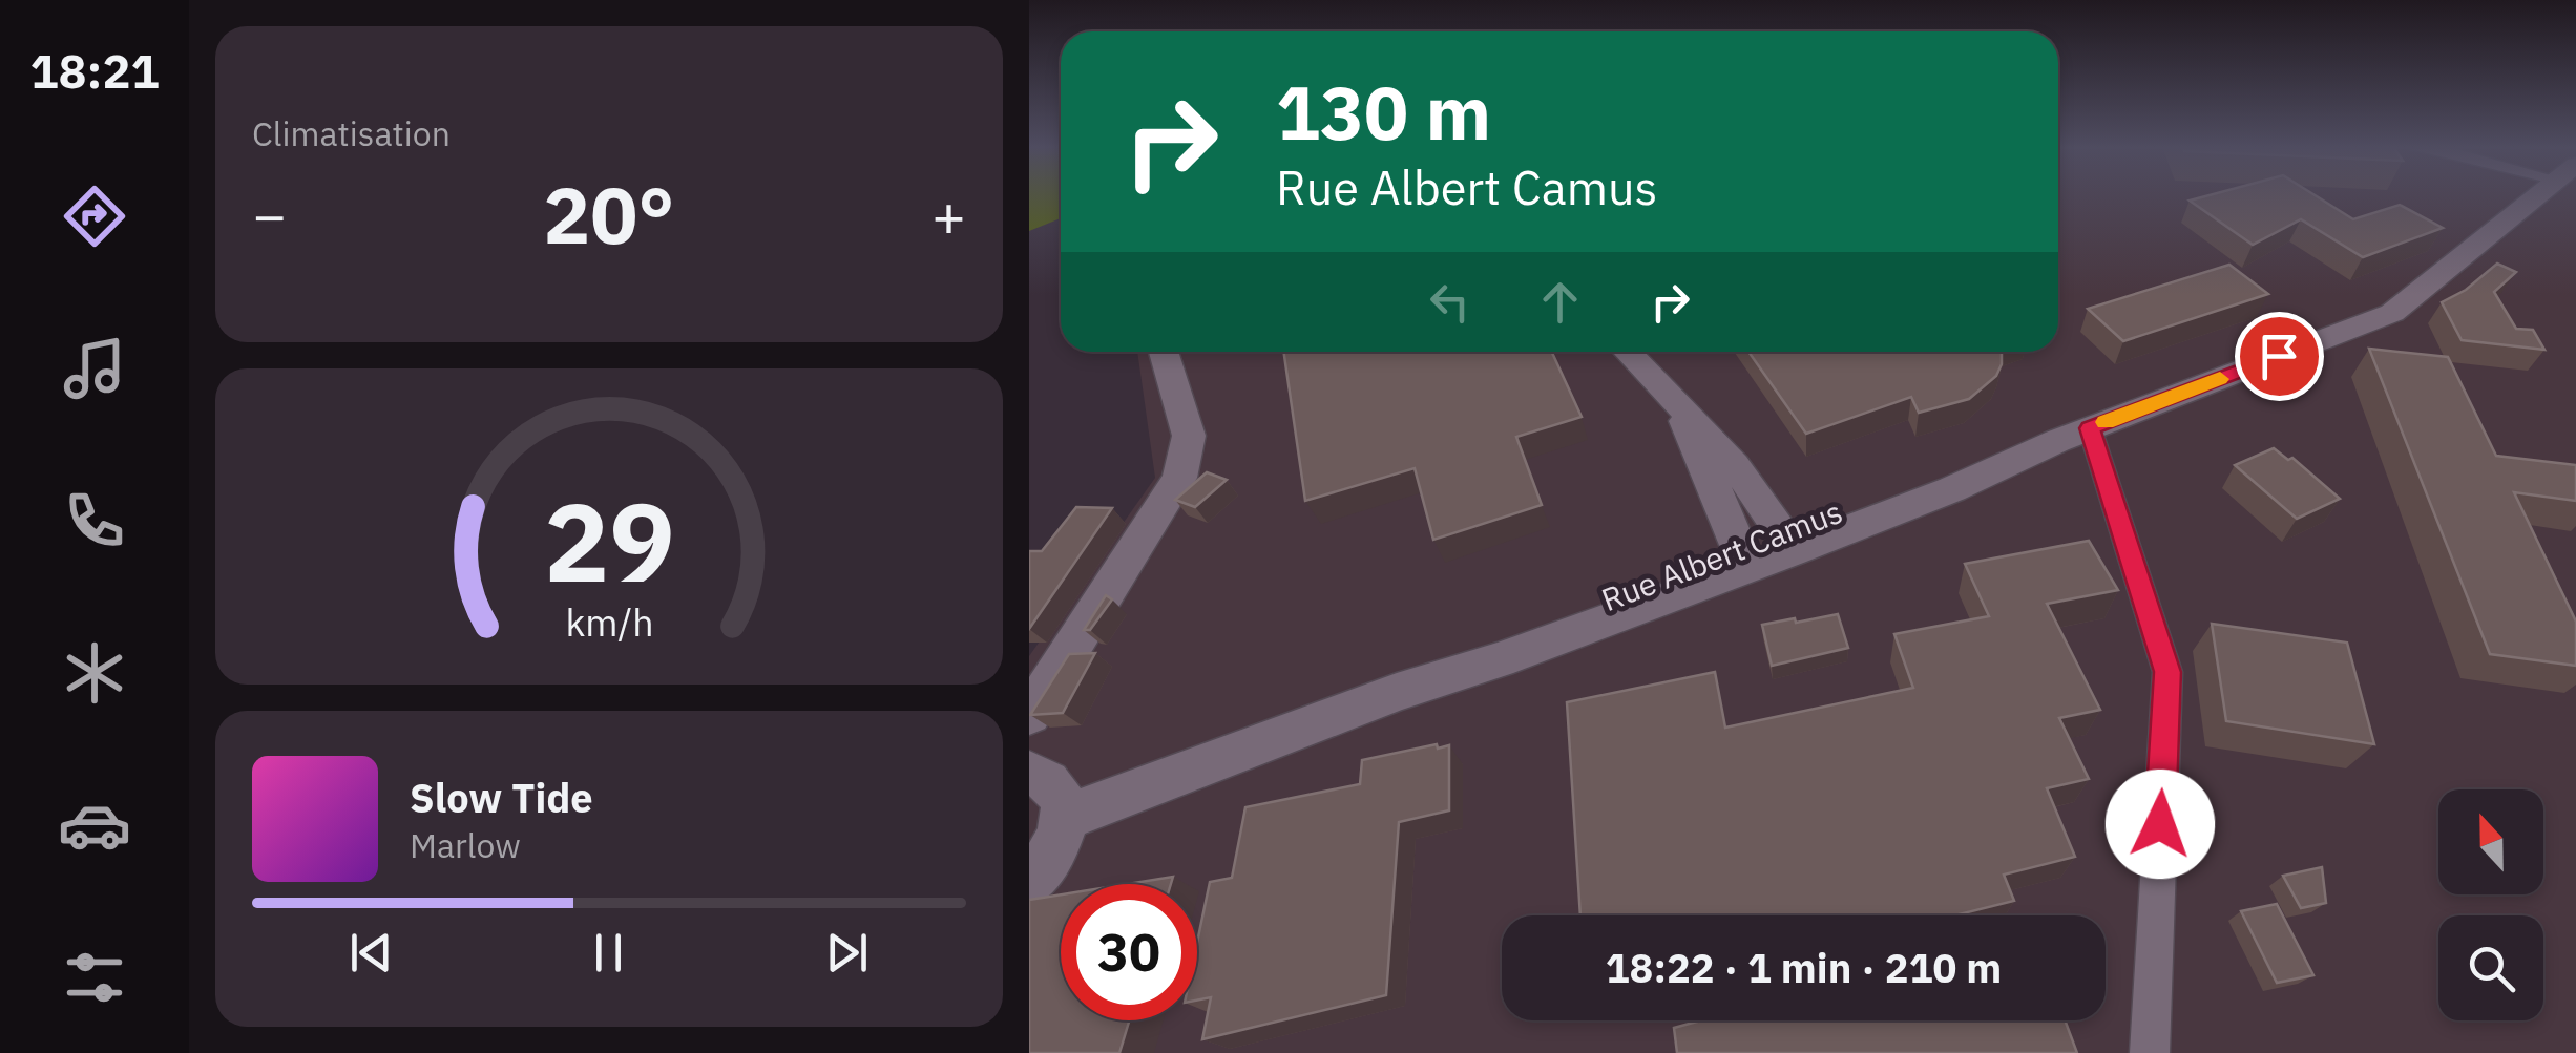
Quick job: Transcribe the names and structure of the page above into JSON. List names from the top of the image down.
{
  "streets": {
    "street": ["Rue Albert Camus"]
  },
  "north": "top",
  "page": {
    "tabs": "18:21",
    "tile": "Climatisation",
    "turn": ["130 m", "Rue Albert Camus"],
    "heat": ["−", "20°", "+"],
    "song": ["Slow Tide", "Marlow"],
    "limit": "30",
    "trip": "18:22 · 1 min · 210 m",
    "gauge": ["29", "km/h"]
  }
}
